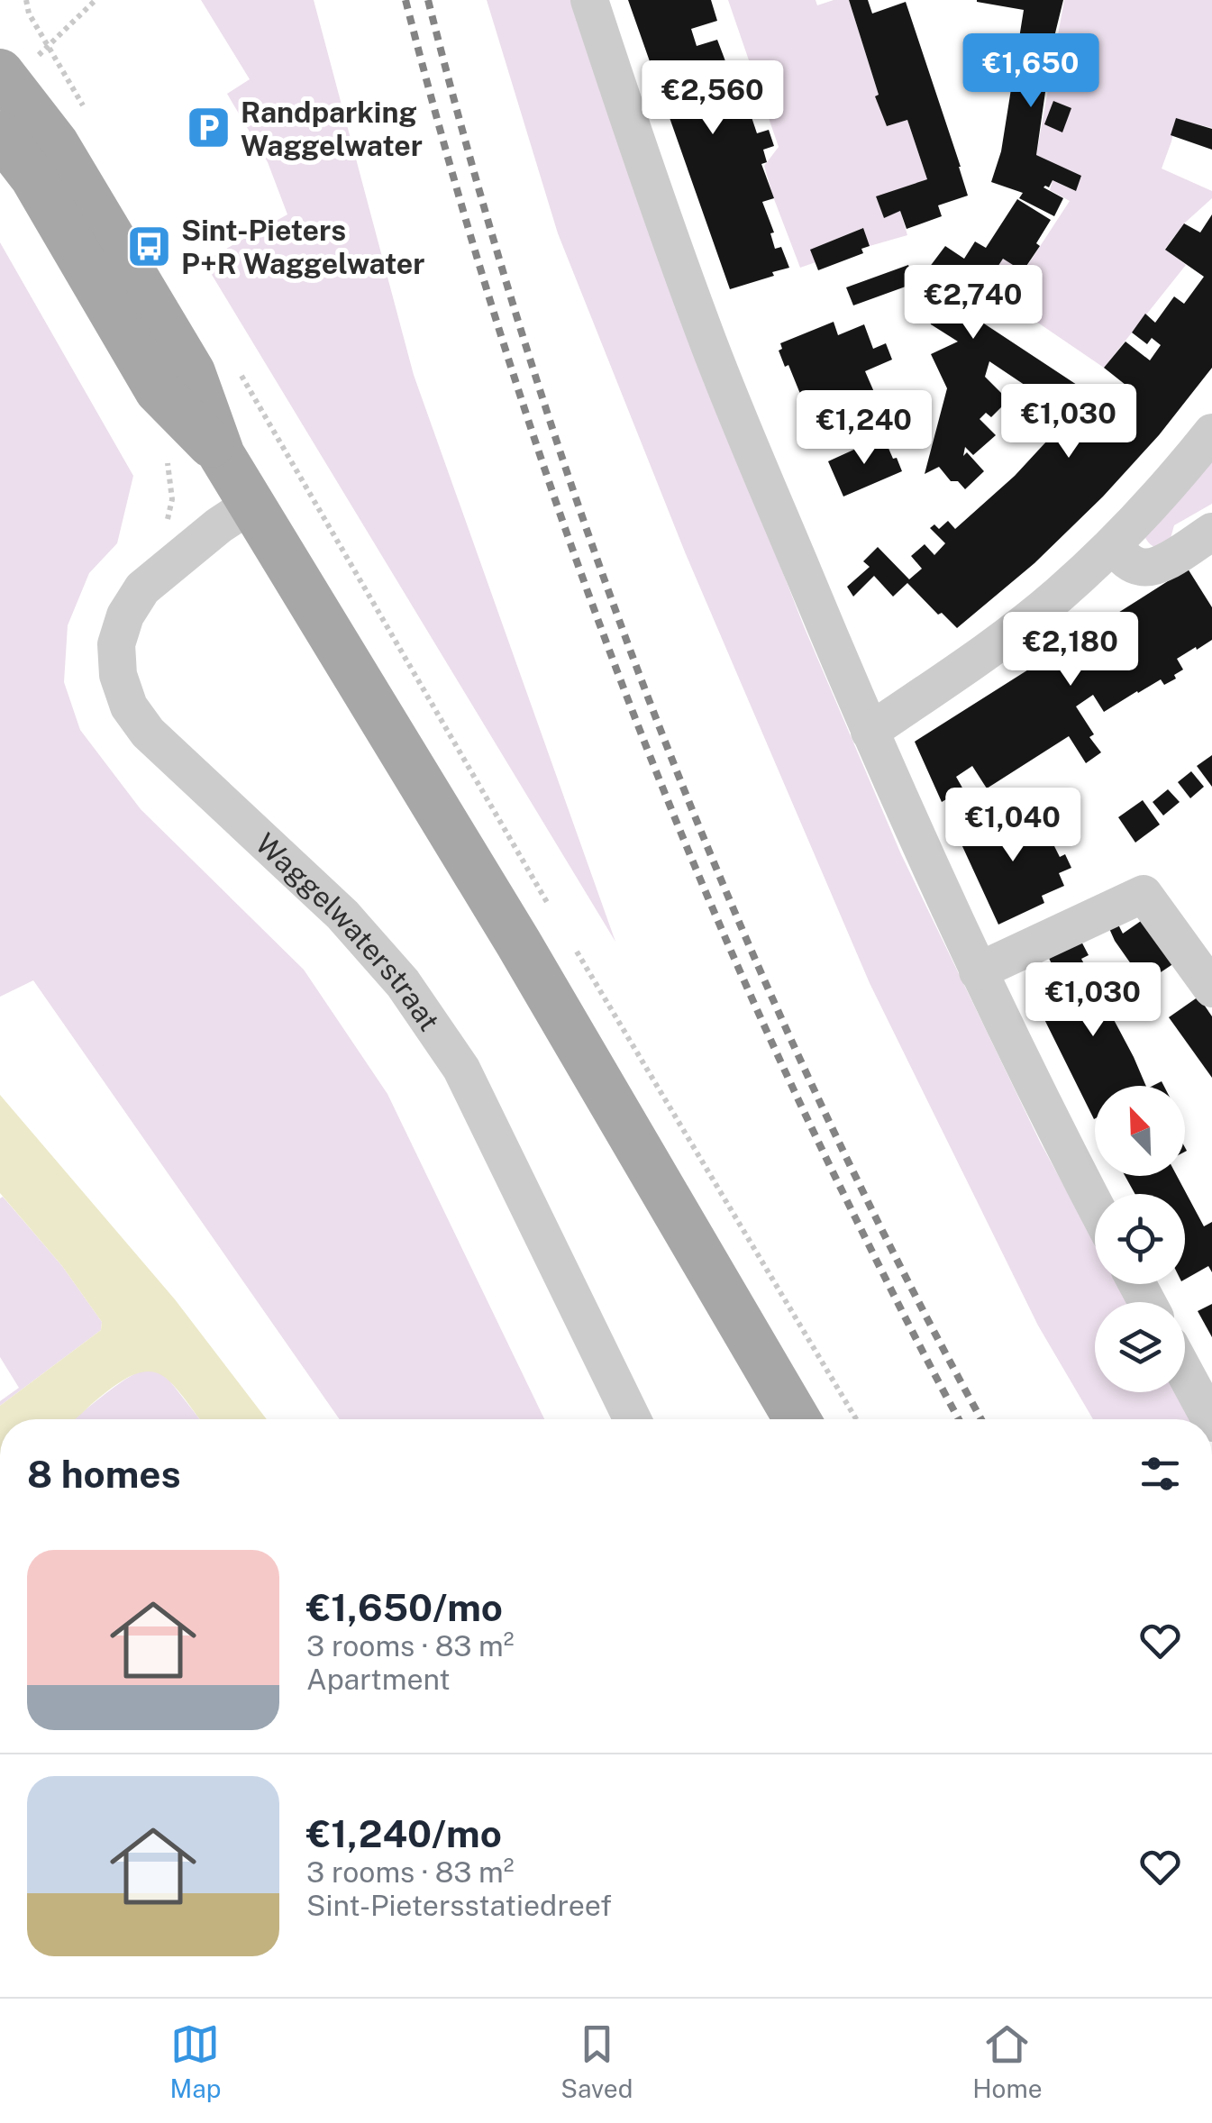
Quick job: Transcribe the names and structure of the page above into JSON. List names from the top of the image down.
{
  "streets": {
    "street": ["Waggelwaterstraat"]
  },
  "places": {
    "parking": ["Randparking Waggelwater"],
    "bus stop": ["Sint-Pieters P+R Waggelwater"]
  },
  "north": "top left",
  "page": {
    "price": [
      "€1,650",
      "€2,560",
      "€2,740",
      "€1,030",
      "€1,240",
      "€2,180",
      "€1,040",
      "€1,030"
    ],
    "heading": "8 homes",
    "list": [
      {
        "name": "€1,650/mo",
        "note": "3 rooms · 83 m² · Apartment"
      },
      {
        "name": "€1,240/mo",
        "note": "3 rooms · 83 m² · Sint-Pietersstatiedreef"
      }
    ],
    "tabs": ["Map", "Saved", "Home"]
  }
}
